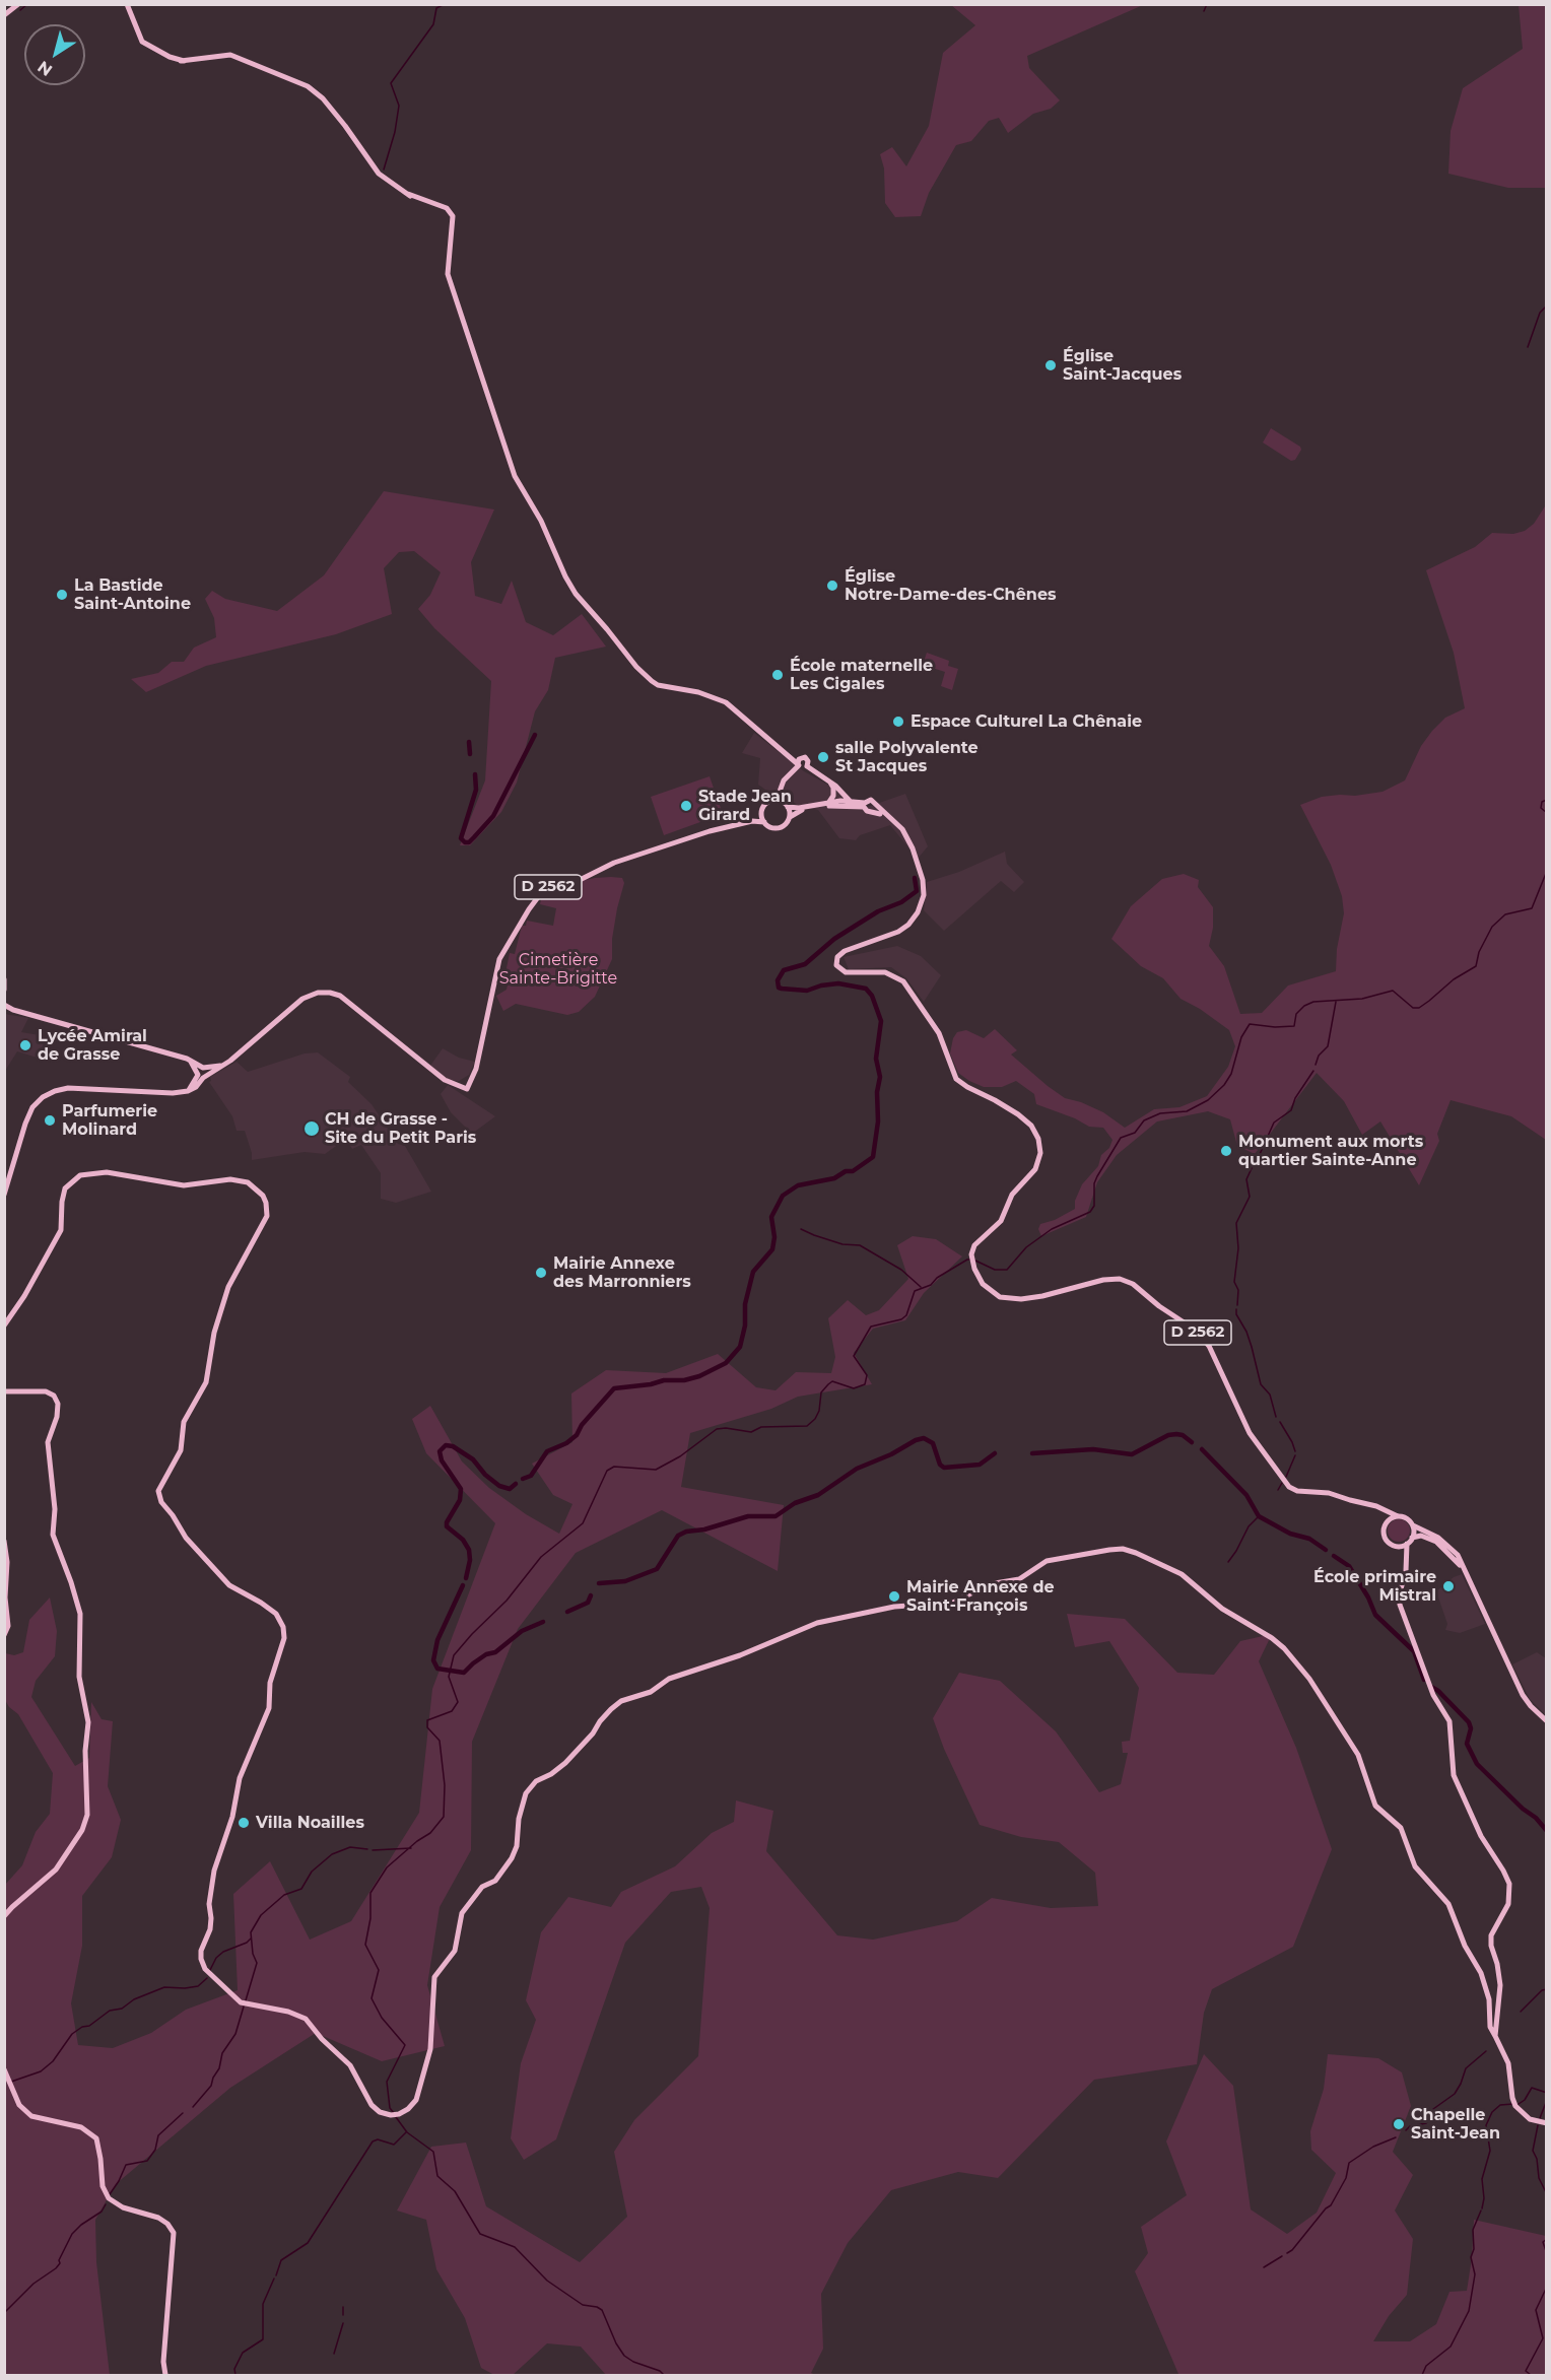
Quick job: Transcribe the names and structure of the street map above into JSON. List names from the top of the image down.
{
  "streets": {
    "main road": ["D 2562"]
  },
  "parks": ["Cimetière Sainte-Brigitte"],
  "places": [
    "Église Saint-Jacques",
    "Église Notre-Dame-des-Chênes",
    "La Bastide Saint-Antoine",
    "École maternelle Les Cigales",
    "Espace Culturel La Chênaie",
    "salle Polyvalente St Jacques",
    "Stade Jean Girard",
    "Lycée Amiral de Grasse",
    "Parfumerie Molinard",
    "CH de Grasse - Site du Petit Paris",
    "Monument aux morts quartier Sainte-Anne",
    "Mairie Annexe des Marronniers",
    "École primaire Mistral",
    "Mairie Annexe de Saint-François",
    "Villa Noailles",
    "Chapelle Saint-Jean"
  ],
  "north": "bottom left"
}
